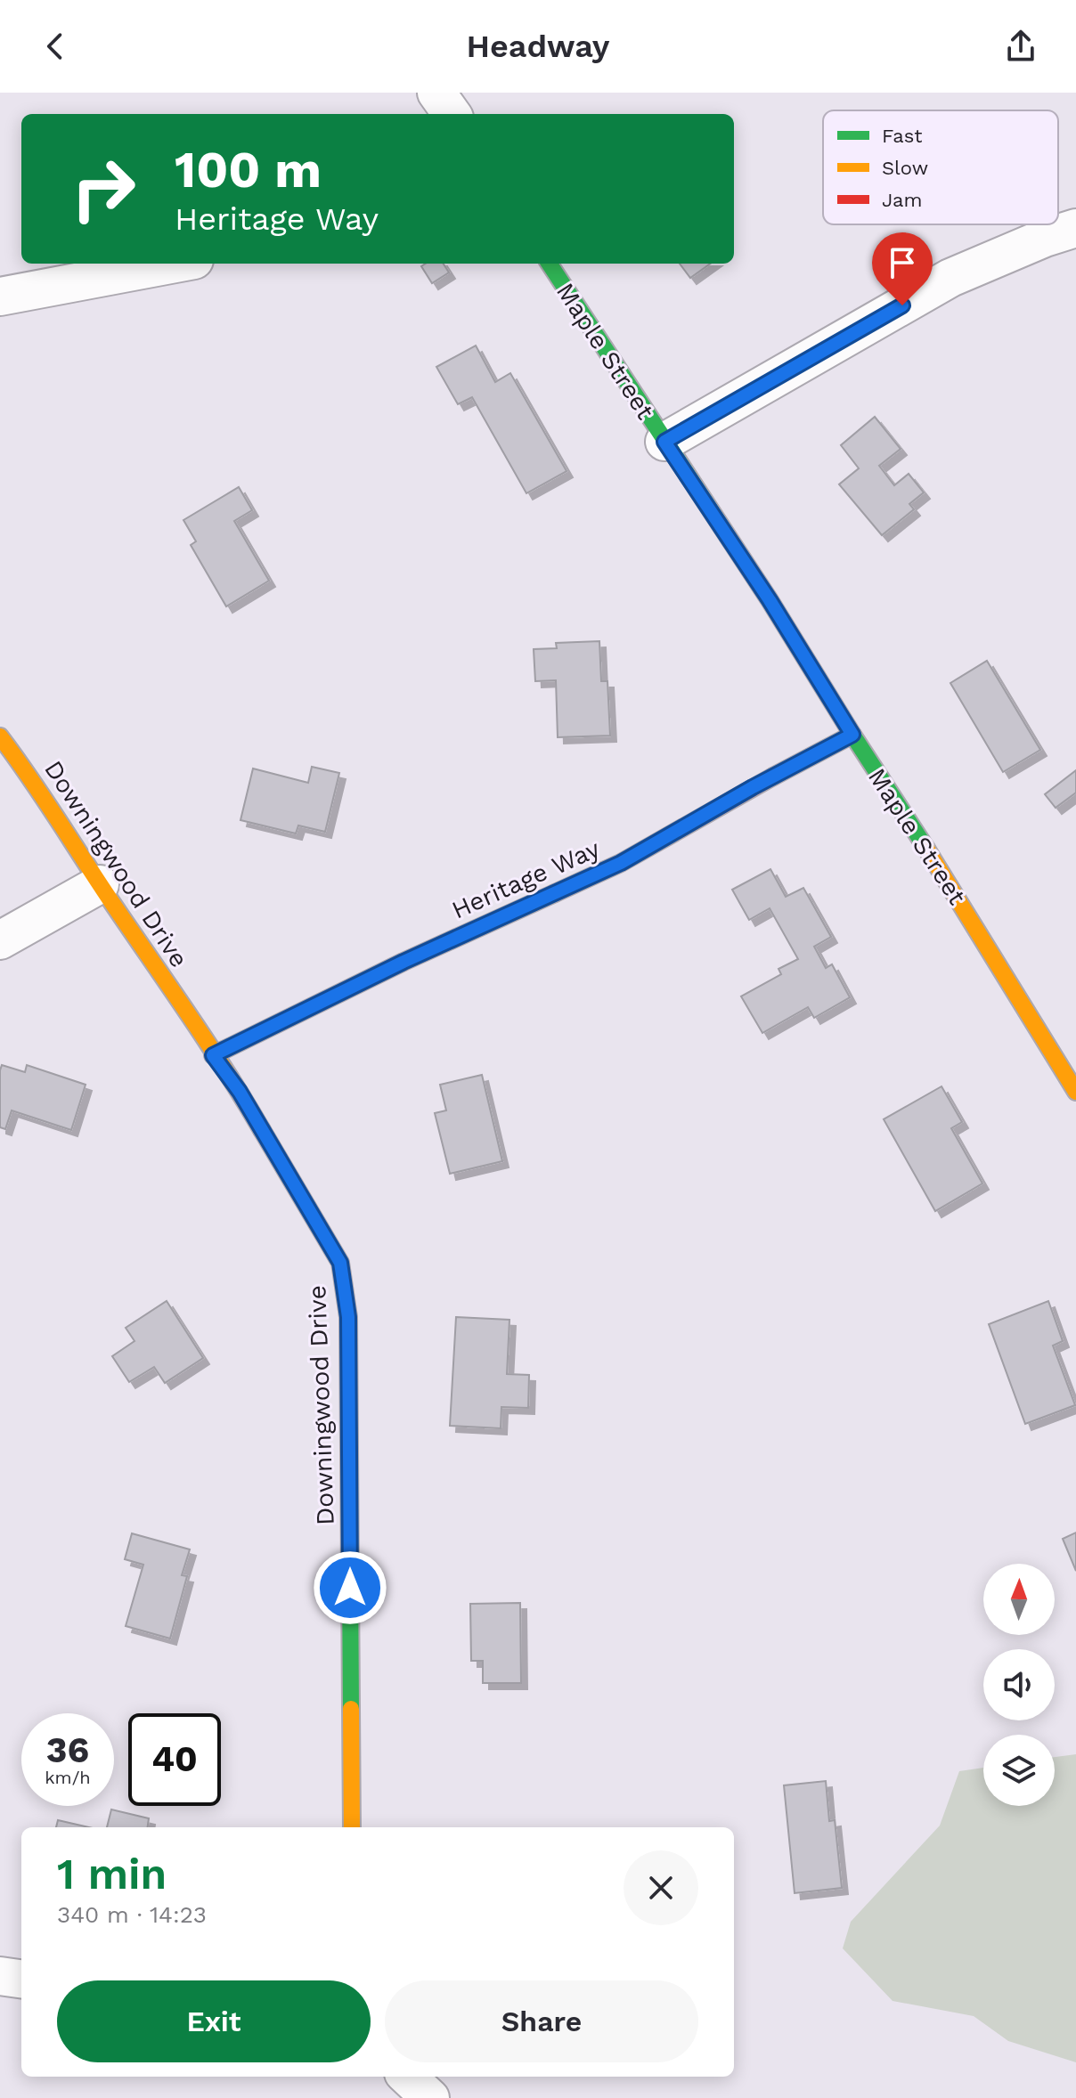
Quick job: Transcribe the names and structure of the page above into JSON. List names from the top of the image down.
{
  "streets": {
    "street": ["Maple Street", "Downingwood Drive", "Heritage Way"]
  },
  "crossings": [
    ["Maple Street", "Heritage Way"],
    ["Downingwood Drive", "Heritage Way"]
  ],
  "legend": ["Fast", "Slow", "Jam"],
  "north": "top",
  "page": {
    "header": "Headway",
    "turn": ["100 m", "Heritage Way"],
    "speed": "36 km/h",
    "limit": "40",
    "heading": ["1 min", "340 m · 14:23"],
    "buttons": ["Exit", "Share"]
  }
}
